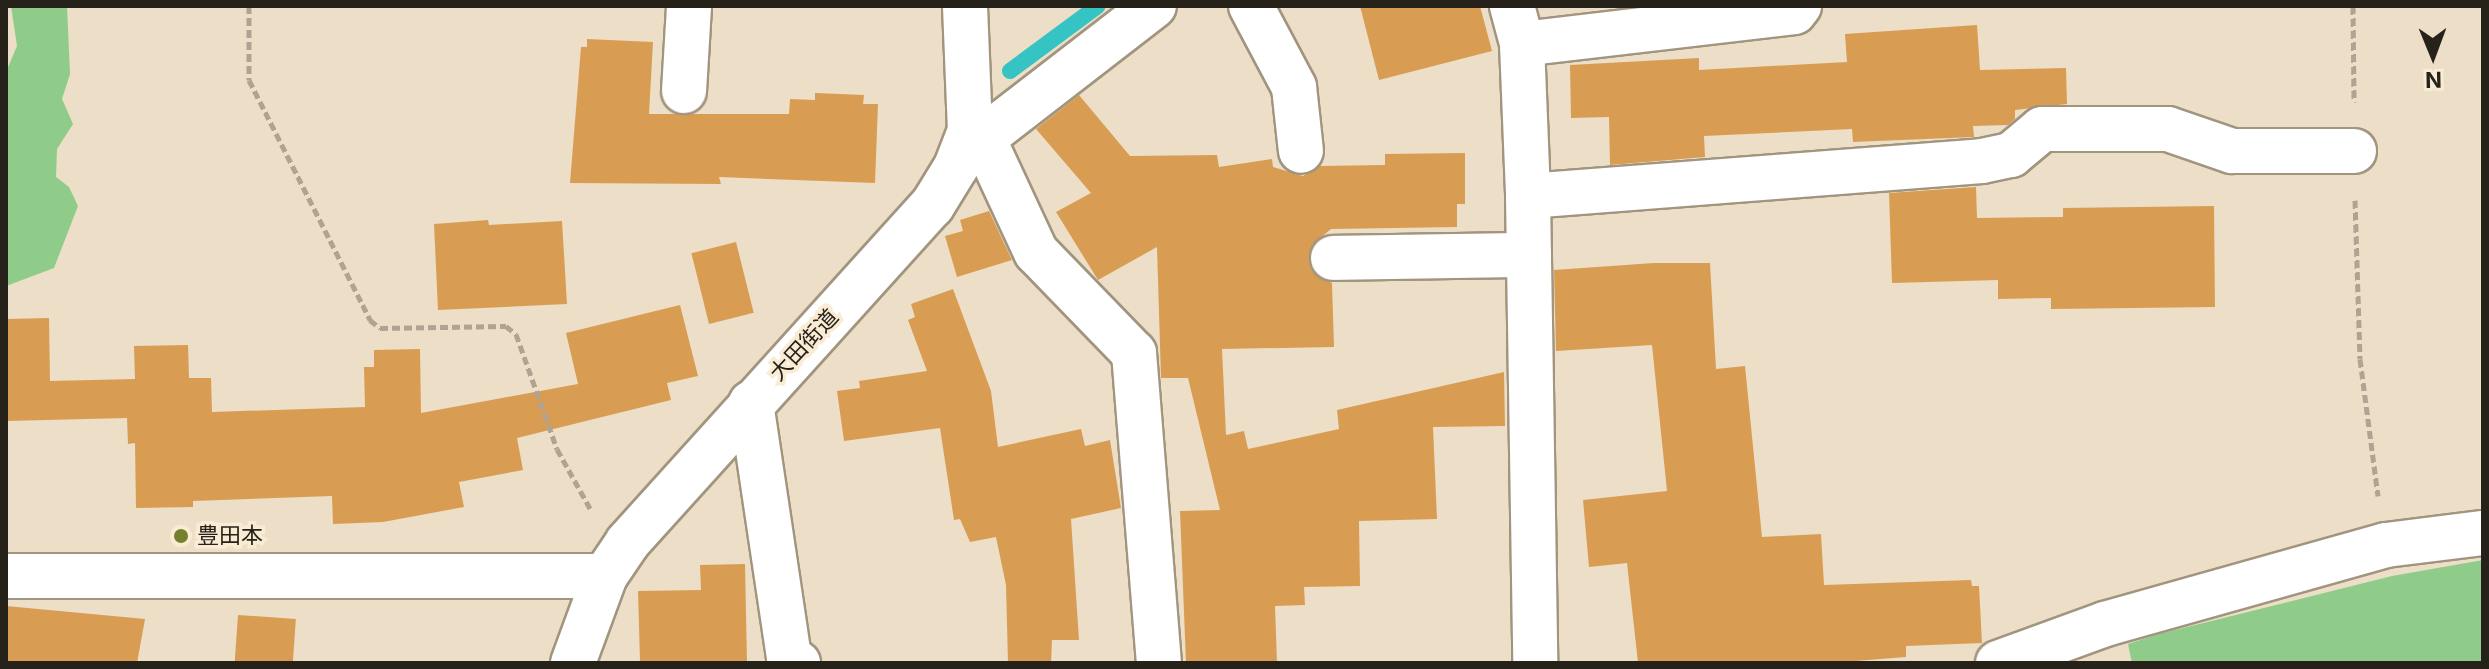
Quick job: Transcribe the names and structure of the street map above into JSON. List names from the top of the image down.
{
  "streets": {
    "street": ["大田街道"]
  },
  "places": ["豊田本"],
  "north": "bottom"
}
